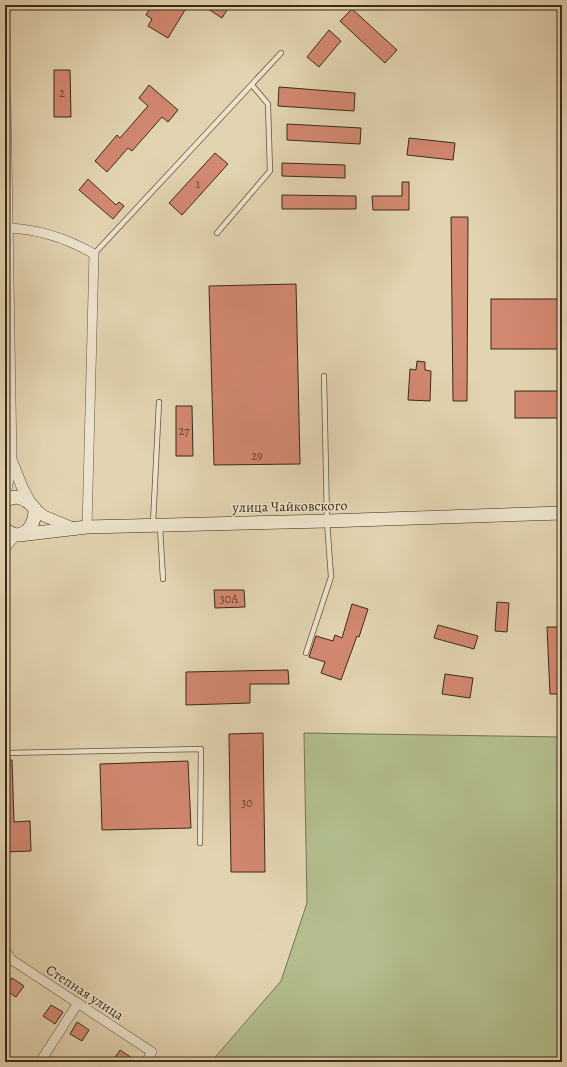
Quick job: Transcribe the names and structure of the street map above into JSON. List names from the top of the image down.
{
  "streets": {
    "main road": ["улица Чайковского"],
    "street": ["Степная улица"]
  },
  "house_numbers": [
    "2",
    "1",
    "27",
    "29",
    "30А",
    "30"
  ]
}
